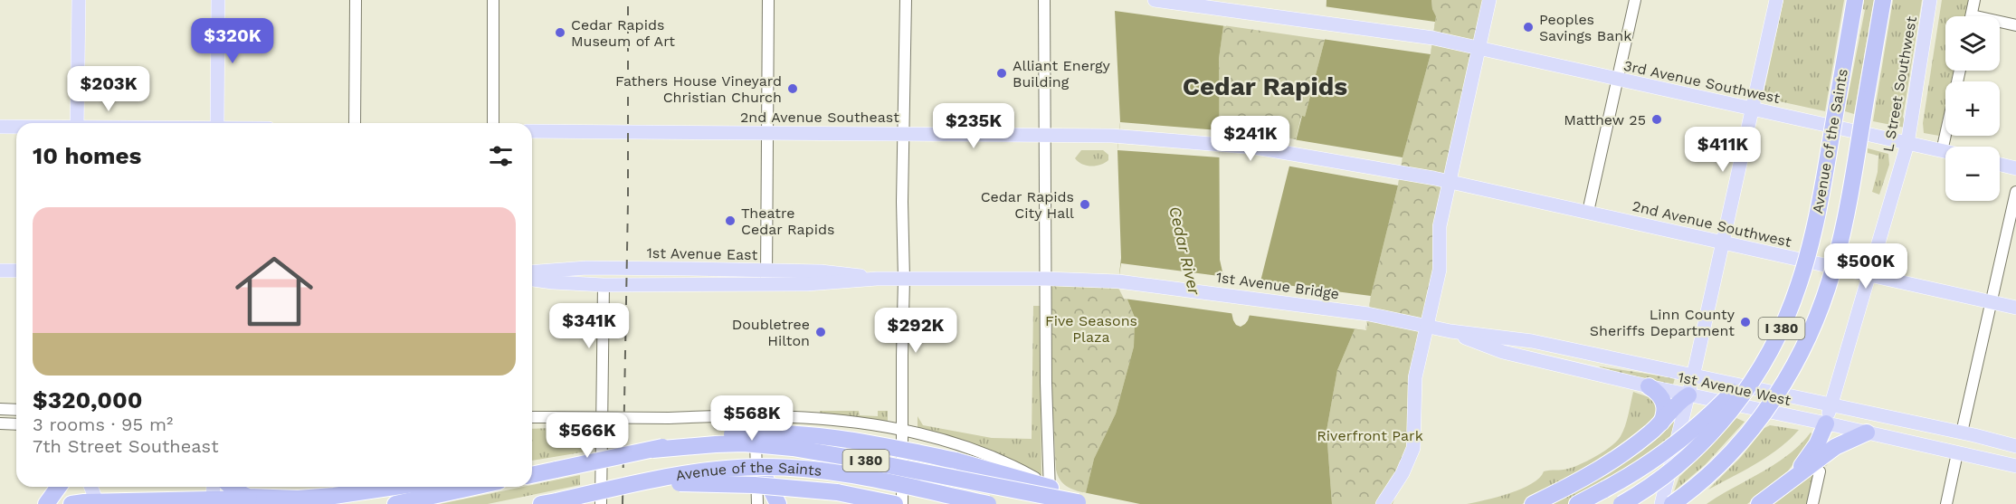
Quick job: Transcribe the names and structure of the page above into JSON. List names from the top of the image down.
{
  "streets": {
    "highway": ["Avenue of the Saints", "I 380"],
    "main road": [
      "3rd Avenue Southwest",
      "L Street Southwest",
      "2nd Avenue Southeast",
      "2nd Avenue Southwest",
      "1st Avenue East",
      "1st Avenue Bridge",
      "1st Avenue West"
    ]
  },
  "crossings": [
    ["3rd Avenue Southwest", "L Street Southwest"],
    ["L Street Southwest", "2nd Avenue Southwest"],
    ["L Street Southwest", "1st Avenue West"],
    ["2nd Avenue Southeast", "2nd Avenue Southwest"],
    ["Avenue of the Saints", "I 380"],
    ["1st Avenue East", "1st Avenue Bridge"],
    ["1st Avenue Bridge", "1st Avenue West"]
  ],
  "districts": ["Cedar Rapids"],
  "water": ["Cedar River"],
  "parks": ["Five Seasons Plaza", "Riverfront Park"],
  "places": [
    "Peoples Savings Bank",
    "Cedar Rapids Museum of Art",
    "Alliant Energy Building",
    "Fathers House Vineyard Christian Church",
    "Matthew 25",
    "Cedar Rapids City Hall",
    "Theatre Cedar Rapids",
    "Linn County Sheriffs Department",
    "Doubletree Hilton"
  ],
  "page": {
    "map_buttons": ["+", "−"],
    "price": [
      "$320K",
      "$203K",
      "$235K",
      "$241K",
      "$411K",
      "$500K",
      "$341K",
      "$292K",
      "$568K",
      "$566K"
    ],
    "heading": "10 homes",
    "list": [
      {
        "name": "$320,000",
        "note": "3 rooms · 95 m² · 7th Street Southeast"
      }
    ]
  }
}
